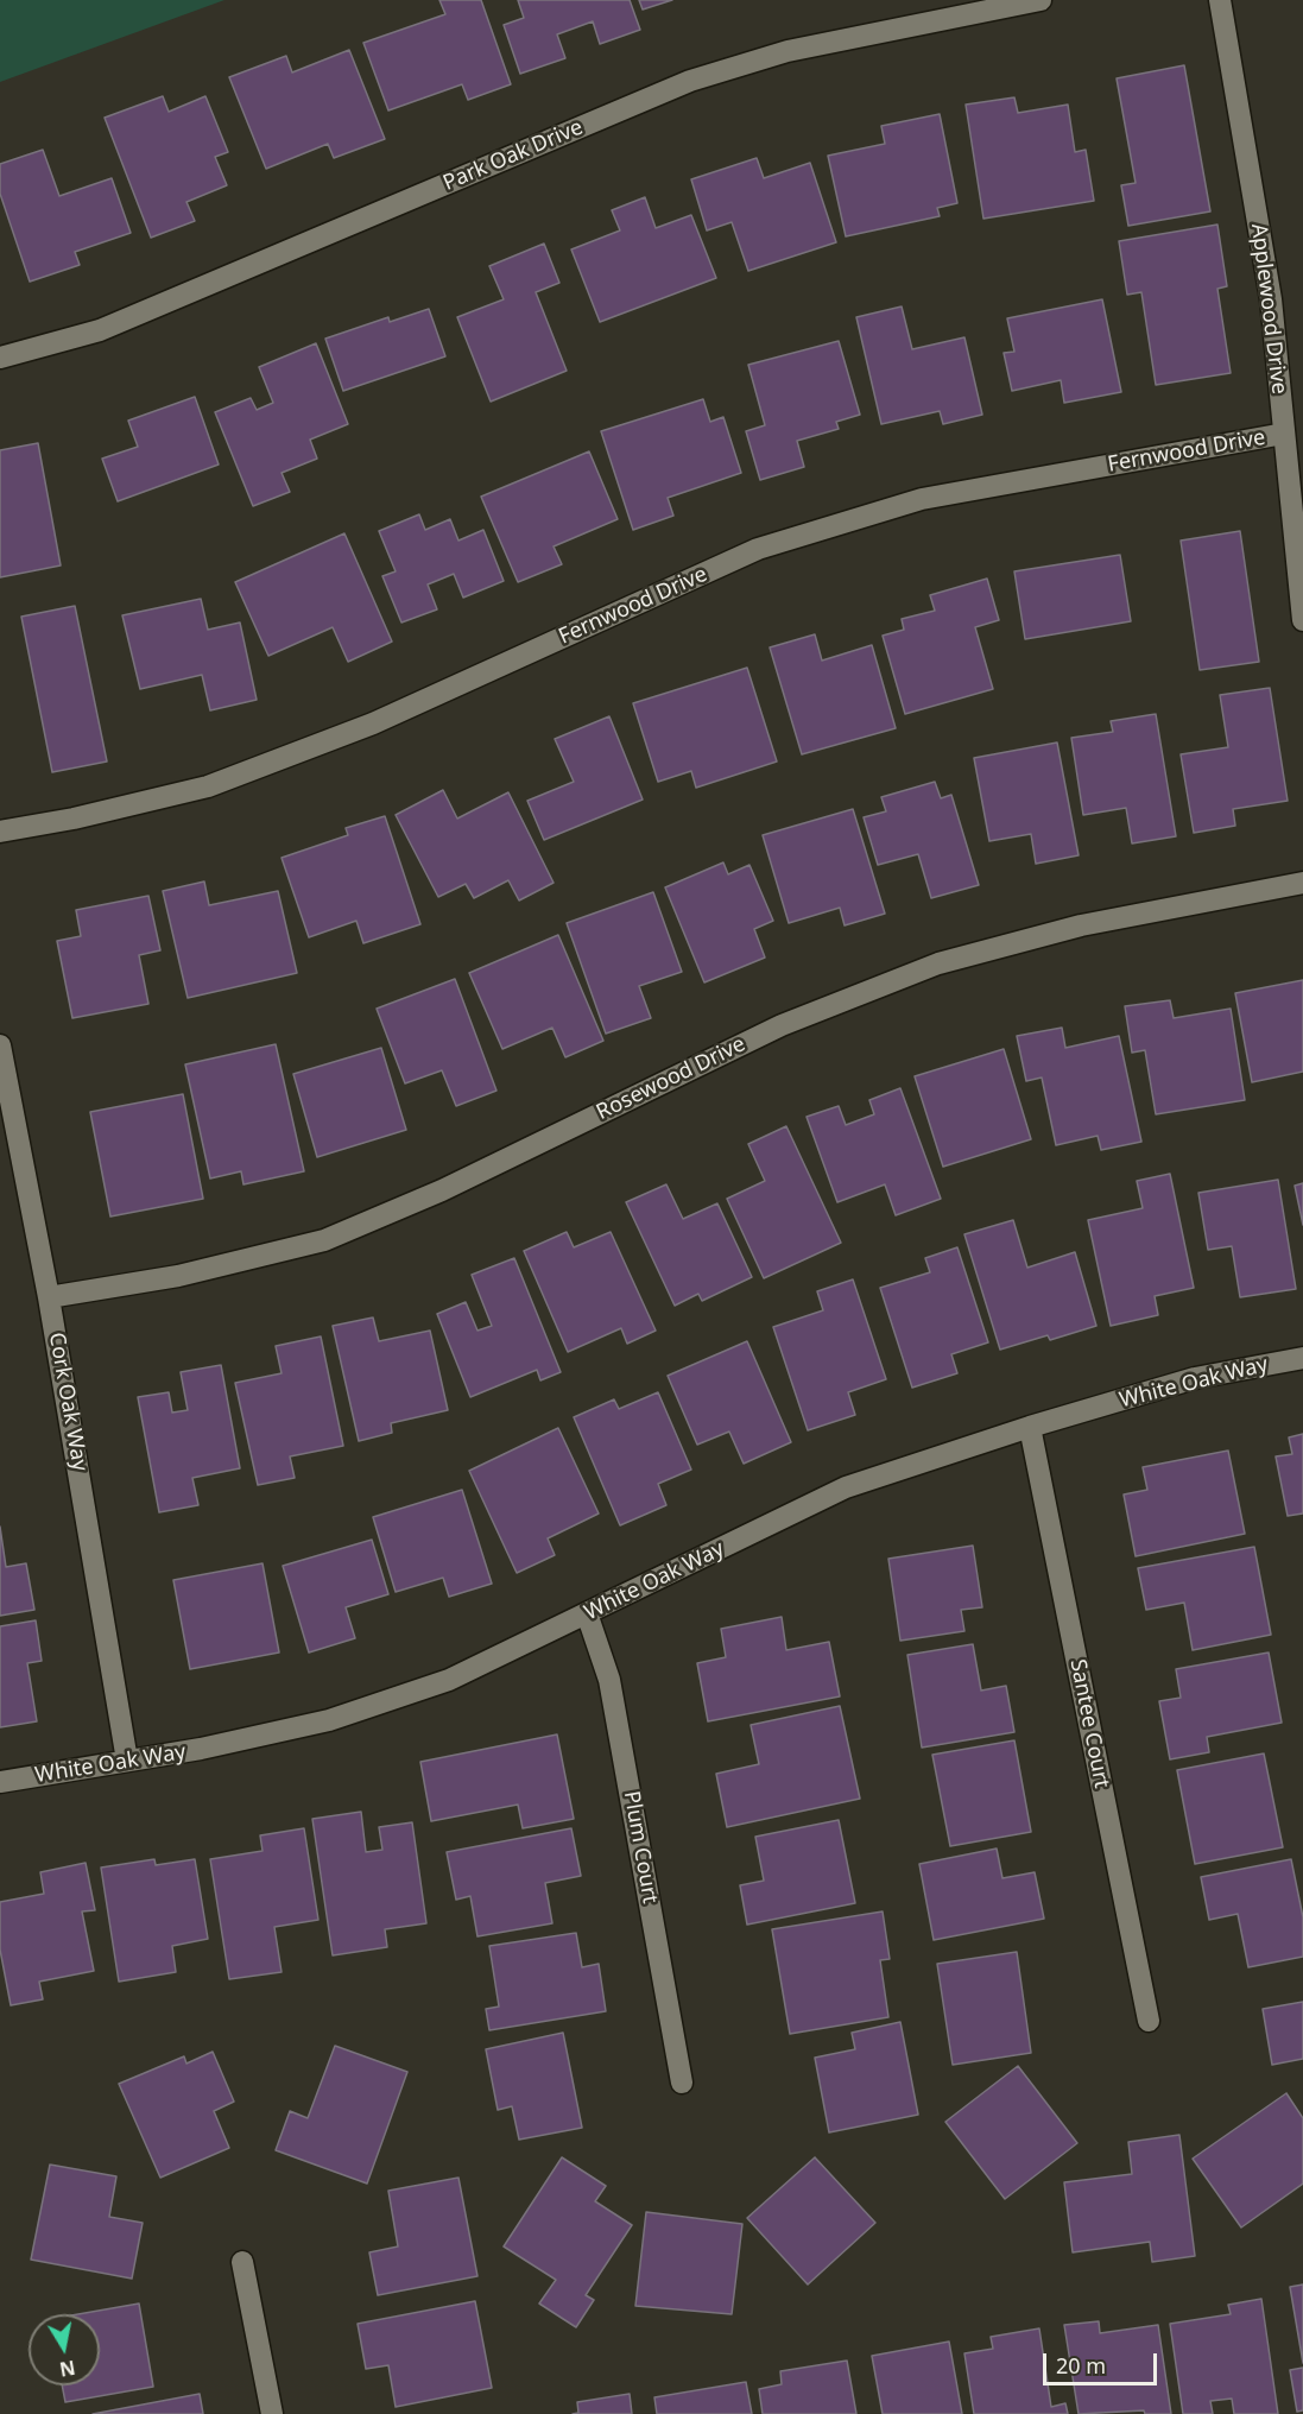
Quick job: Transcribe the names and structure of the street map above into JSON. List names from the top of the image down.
{
  "streets": {
    "street": [
      "Park Oak Drive",
      "Applewood Drive",
      "Fernwood Drive",
      "Rosewood Drive",
      "White Oak Way",
      "Cork Oak Way",
      "Santee Court",
      "Plum Court"
    ]
  },
  "crossings": [
    ["Applewood Drive", "Fernwood Drive"],
    ["Rosewood Drive", "Cork Oak Way"],
    ["White Oak Way", "Cork Oak Way"],
    ["White Oak Way", "Santee Court"],
    ["White Oak Way", "Plum Court"]
  ],
  "scale_bar": "20 m",
  "north": "bottom"
}
